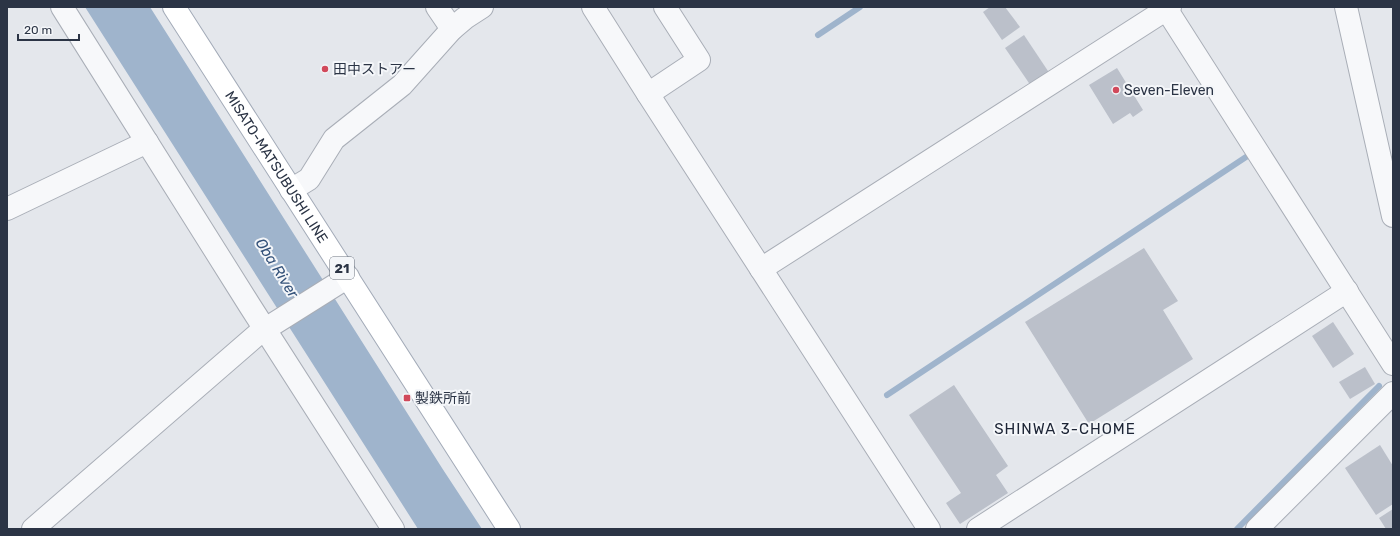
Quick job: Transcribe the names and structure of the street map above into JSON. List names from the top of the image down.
{
  "streets": {
    "main road": ["MISATO-MATSUBUSHI LINE", "21"]
  },
  "districts": ["SHINWA 3-CHOME"],
  "water": ["Oba River"],
  "places": {
    "other": ["田中ストアー", "Seven-Eleven"],
    "transit": ["製鉄所前"]
  },
  "scale_bar": "20 m"
}
